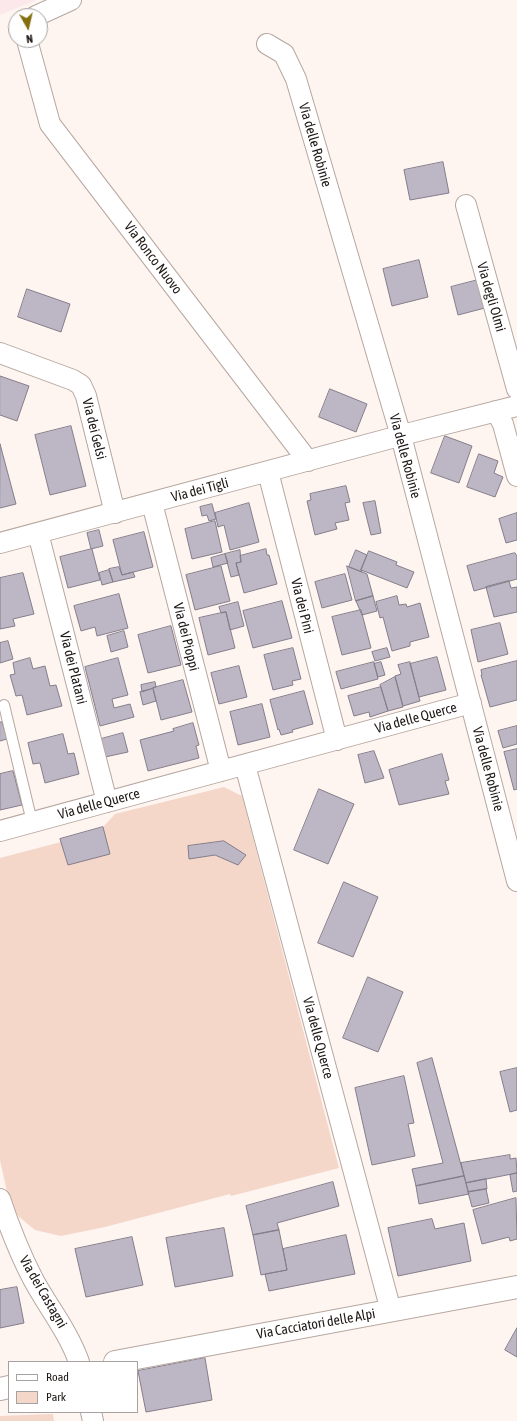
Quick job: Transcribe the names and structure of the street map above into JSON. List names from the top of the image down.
{
  "streets": {
    "street": [
      "Via delle Robinie",
      "Via Ronco Nuovo",
      "Via degli Olmi",
      "Via dei Gelsi",
      "Via dei Tigli",
      "Via dei Pini",
      "Via dei Pioppi",
      "Via dei Platani",
      "Via delle Querce",
      "Via dei Castagni",
      "Via Cacciatori delle Alpi"
    ]
  },
  "crossings": [
    ["Via delle Robinie", "Via dei Tigli"],
    ["Via delle Robinie", "Via delle Querce"],
    ["Via Ronco Nuovo", "Via dei Tigli"],
    ["Via dei Gelsi", "Via dei Tigli"],
    ["Via dei Tigli", "Via dei Pini"],
    ["Via dei Tigli", "Via dei Pioppi"],
    ["Via dei Tigli", "Via dei Platani"],
    ["Via dei Pini", "Via delle Querce"],
    ["Via dei Pioppi", "Via delle Querce"],
    ["Via dei Platani", "Via delle Querce"],
    ["Via delle Querce", "Via Cacciatori delle Alpi"]
  ],
  "legend": ["Road", "Park"],
  "north": "bottom"
}
